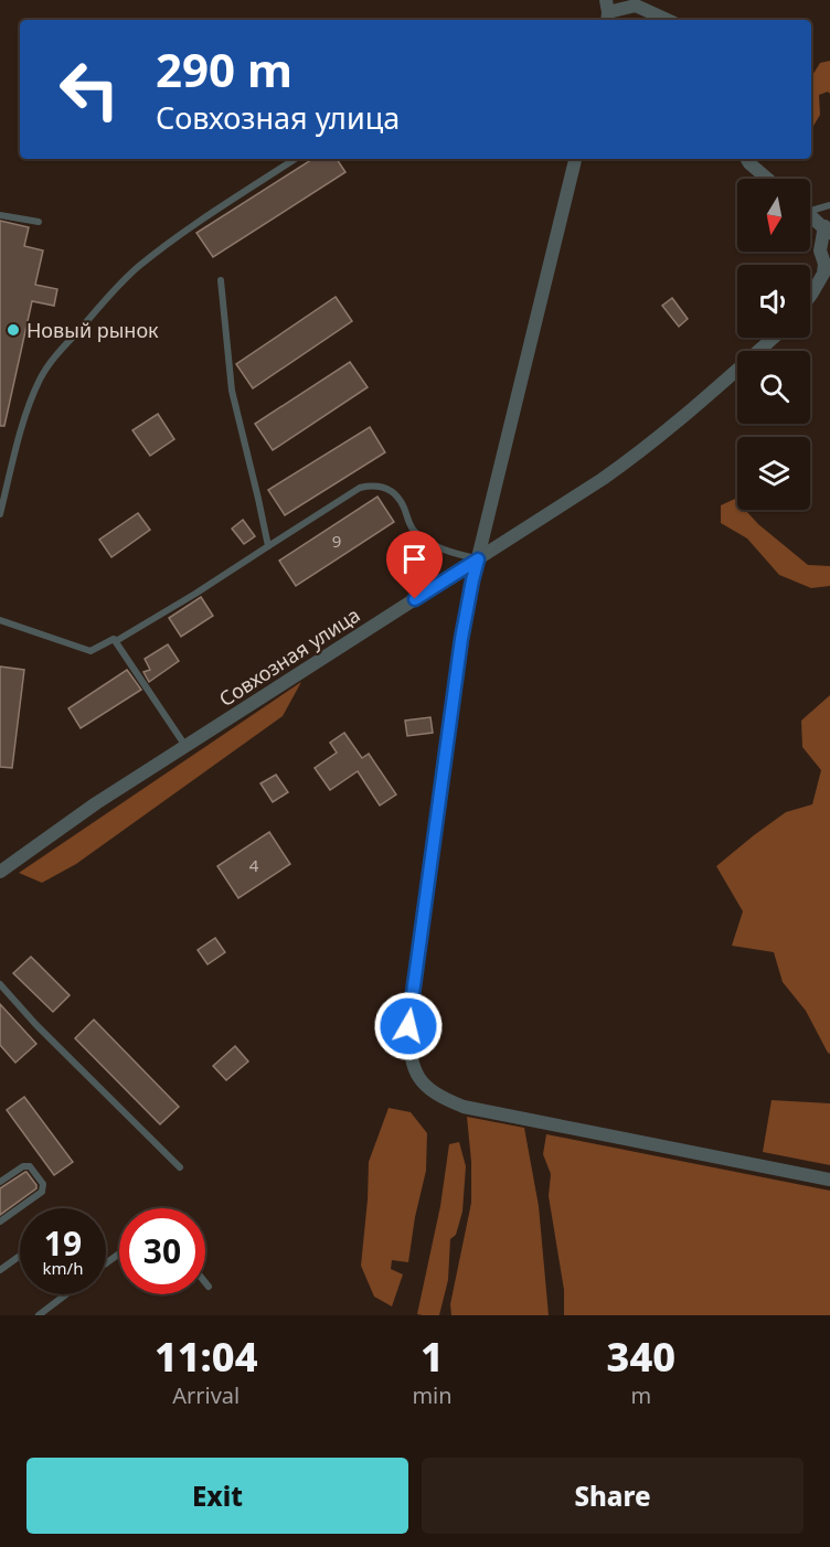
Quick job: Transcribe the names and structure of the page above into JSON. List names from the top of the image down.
{
  "streets": {
    "street": ["Совхозная улица"]
  },
  "places": ["Новый рынок"],
  "house_numbers": ["9", "4"],
  "north": "bottom",
  "page": {
    "turn": ["290 m", "Совхозная улица"],
    "speed": "19 km/h",
    "limit": "30",
    "eta": [
      "11:04",
      "Arrival",
      "1",
      "min",
      "340",
      "m"
    ],
    "buttons": ["Exit", "Share"]
  }
}
